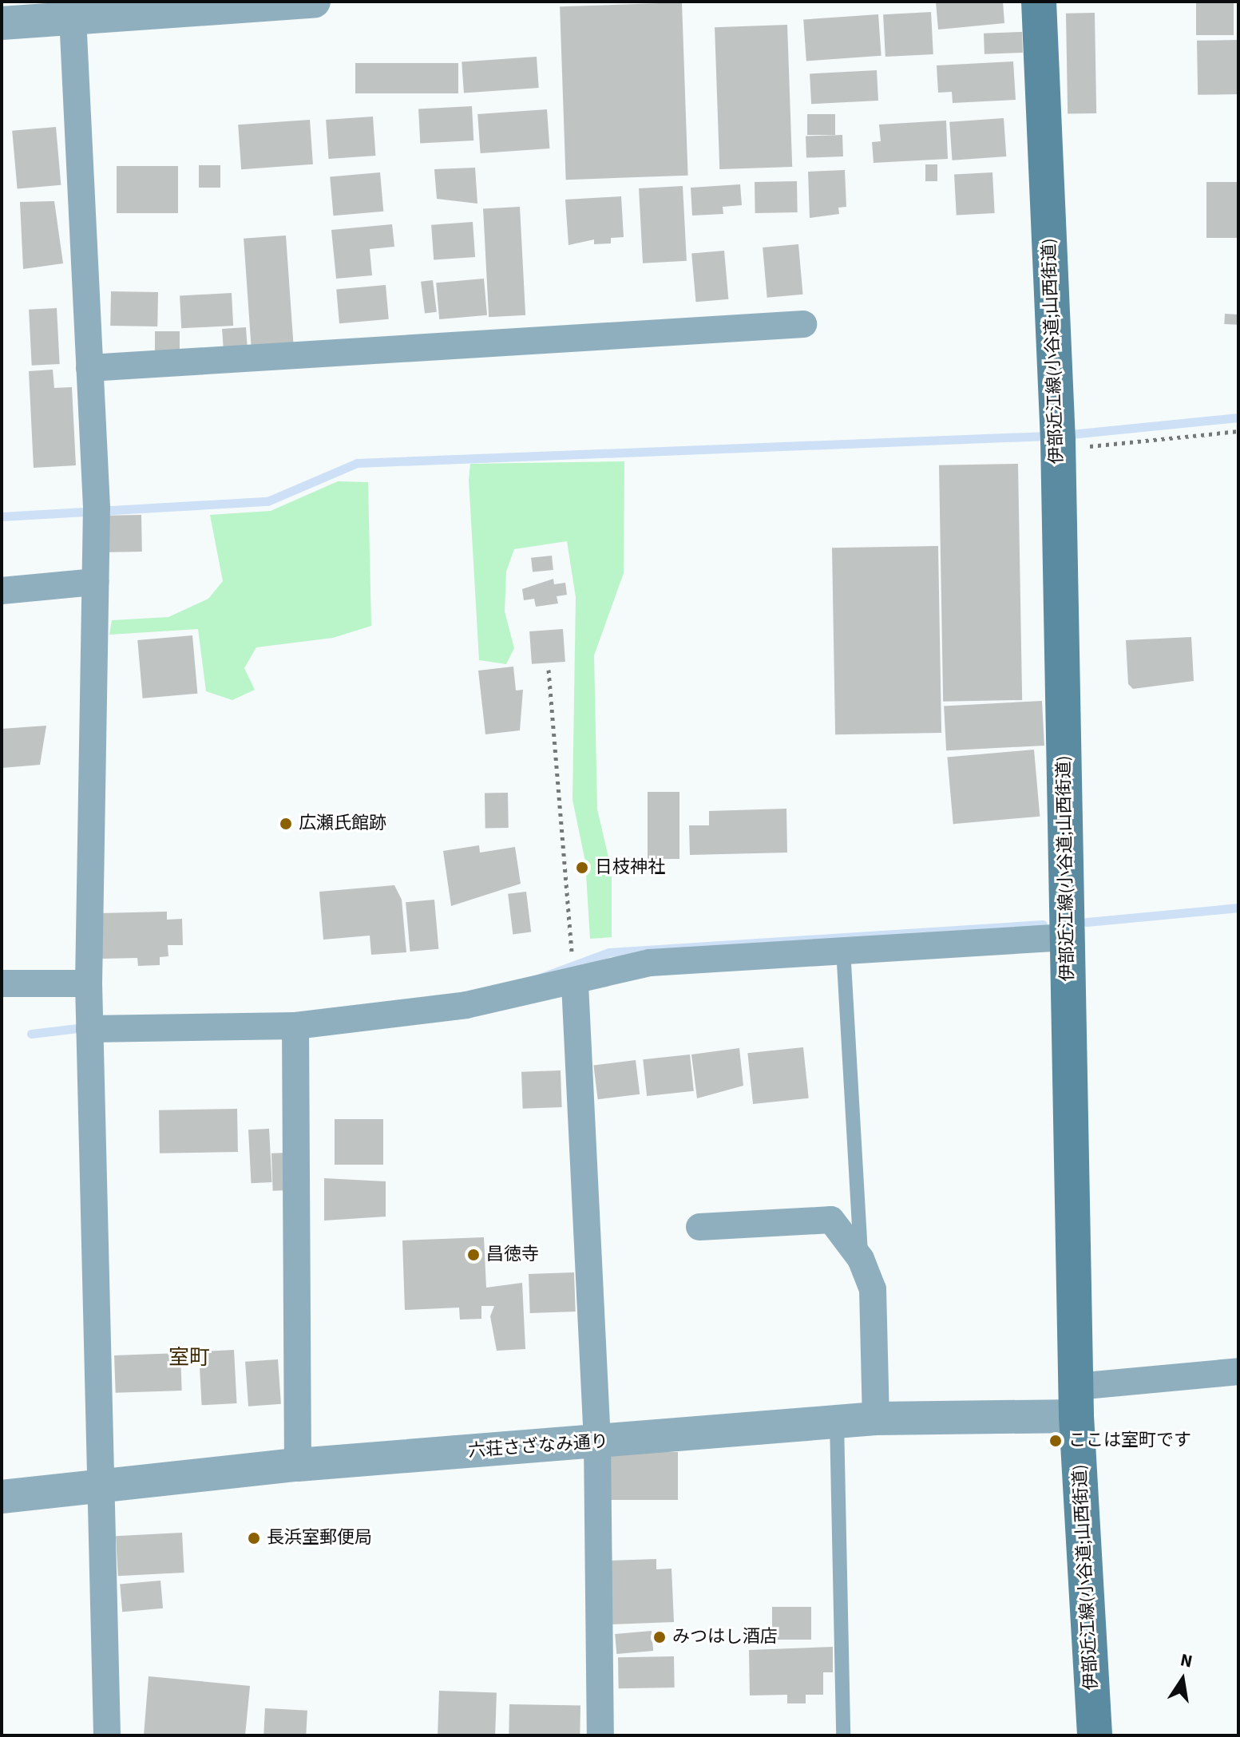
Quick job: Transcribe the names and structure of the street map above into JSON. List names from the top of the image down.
{
  "streets": {
    "main road": ["伊部近江線(小谷道;山西街道)"],
    "street": ["六荘さざなみ通り"]
  },
  "crossings": [
    ["伊部近江線(小谷道;山西街道)", "六荘さざなみ通り"]
  ],
  "districts": ["室町"],
  "places": [
    "広瀬氏館跡",
    "日枝神社",
    "昌徳寺",
    "ここは室町です",
    "長浜室郵便局",
    "みつはし酒店"
  ],
  "north": "top"
}
